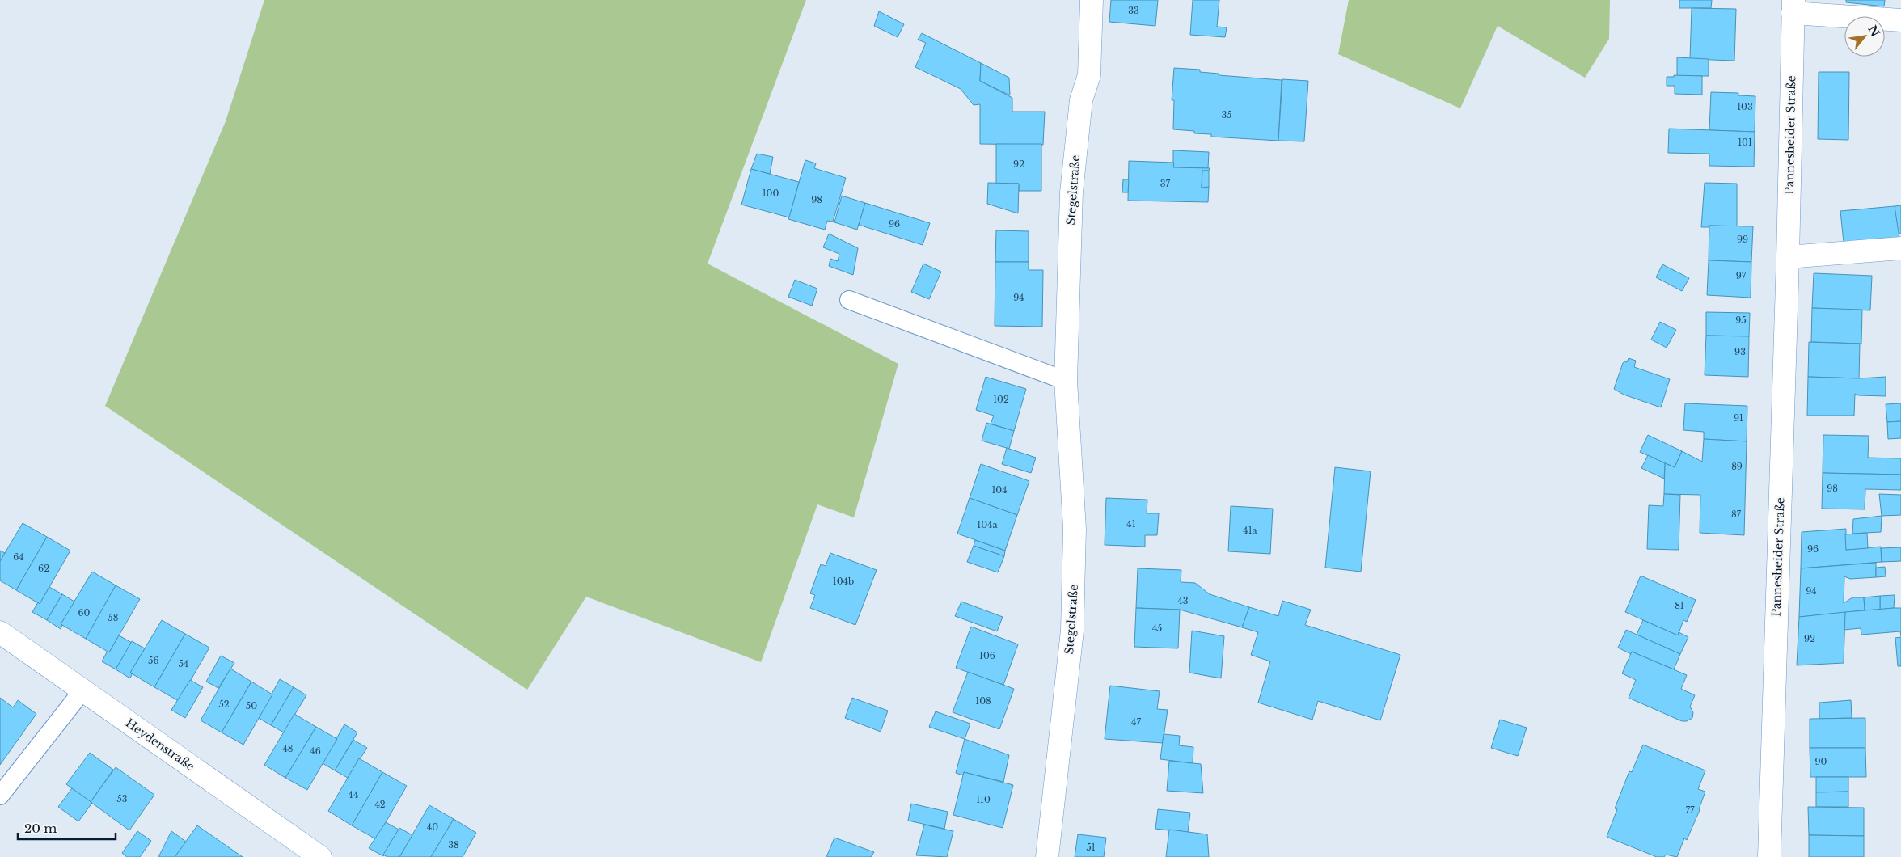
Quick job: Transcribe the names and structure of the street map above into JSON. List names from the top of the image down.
{
  "streets": {
    "street": ["Pannesheider Straße", "Stegelstraße", "Heydenstraße"]
  },
  "house_numbers": [
    "33",
    "103",
    "35",
    "101",
    "92",
    "37",
    "100",
    "98",
    "96",
    "99",
    "97",
    "94",
    "95",
    "93",
    "102",
    "91",
    "89",
    "98",
    "104",
    "87",
    "41",
    "104a",
    "41a",
    "96",
    "64",
    "62",
    "104b",
    "94",
    "43",
    "81",
    "60",
    "58",
    "45",
    "92",
    "106",
    "56",
    "54",
    "108",
    "52",
    "50",
    "47",
    "48",
    "46",
    "90",
    "44",
    "53",
    "110",
    "42",
    "77",
    "40",
    "38",
    "51"
  ],
  "scale_bar": "20 m",
  "north": "top right"
}
